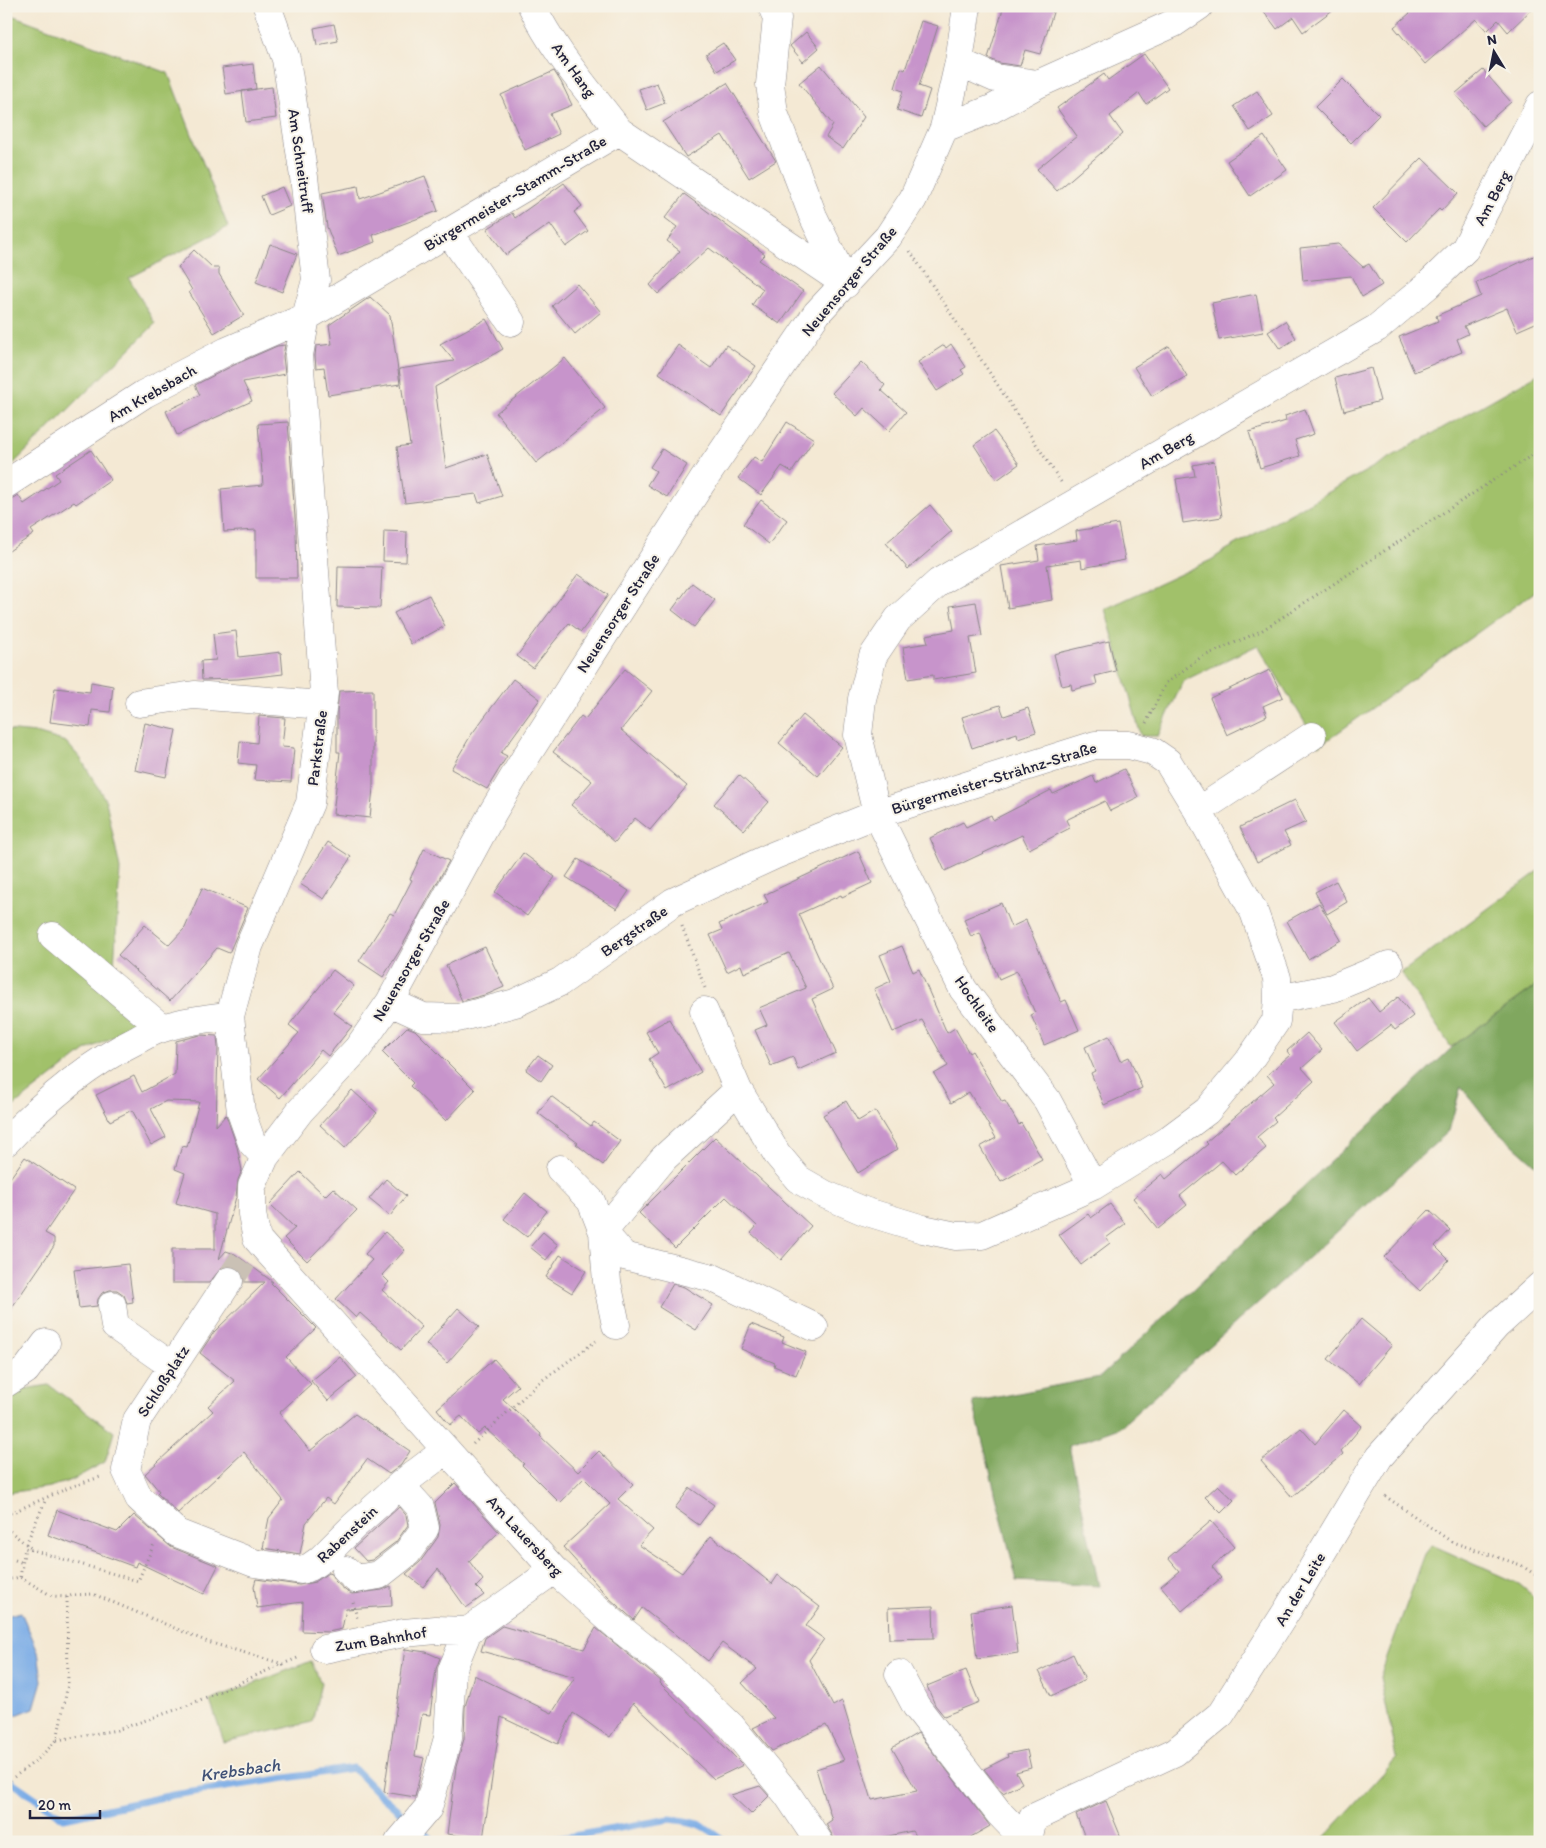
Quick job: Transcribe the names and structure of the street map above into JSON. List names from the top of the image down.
{
  "streets": {
    "street": [
      "Am Hang",
      "Am Schneitruff",
      "Bürgermeister-Stamm-Straße",
      "Am Berg",
      "Neuensorger Straße",
      "Am Krebsbach",
      "Parkstraße",
      "Bürgermeister-Strähnz-Straße",
      "Bergstraße",
      "Hochleite",
      "Schloßplatz",
      "Rabenstein",
      "Am Lauersberg",
      "An der Leite",
      "Zum Bahnhof"
    ]
  },
  "crossings": [
    ["Am Hang", "Bürgermeister-Stamm-Straße"],
    ["Am Schneitruff", "Bürgermeister-Stamm-Straße"],
    ["Am Schneitruff", "Am Krebsbach"],
    ["Am Schneitruff", "Parkstraße"],
    ["Bürgermeister-Stamm-Straße", "Neuensorger Straße"],
    ["Bürgermeister-Stamm-Straße", "Am Krebsbach"],
    ["Bürgermeister-Stamm-Straße", "Parkstraße"],
    ["Am Berg", "Bürgermeister-Strähnz-Straße"],
    ["Am Berg", "Bergstraße"],
    ["Am Berg", "Hochleite"],
    ["Neuensorger Straße", "Parkstraße"],
    ["Neuensorger Straße", "Bergstraße"],
    ["Neuensorger Straße", "Schloßplatz"],
    ["Neuensorger Straße", "Am Lauersberg"],
    ["Am Krebsbach", "Parkstraße"],
    ["Bürgermeister-Strähnz-Straße", "Bergstraße"],
    ["Bürgermeister-Strähnz-Straße", "Hochleite"],
    ["Bergstraße", "Hochleite"],
    ["Schloßplatz", "Am Lauersberg"],
    ["Rabenstein", "Am Lauersberg"]
  ],
  "water": ["Krebsbach"],
  "scale_bar": "20 m",
  "north": "top"
}
